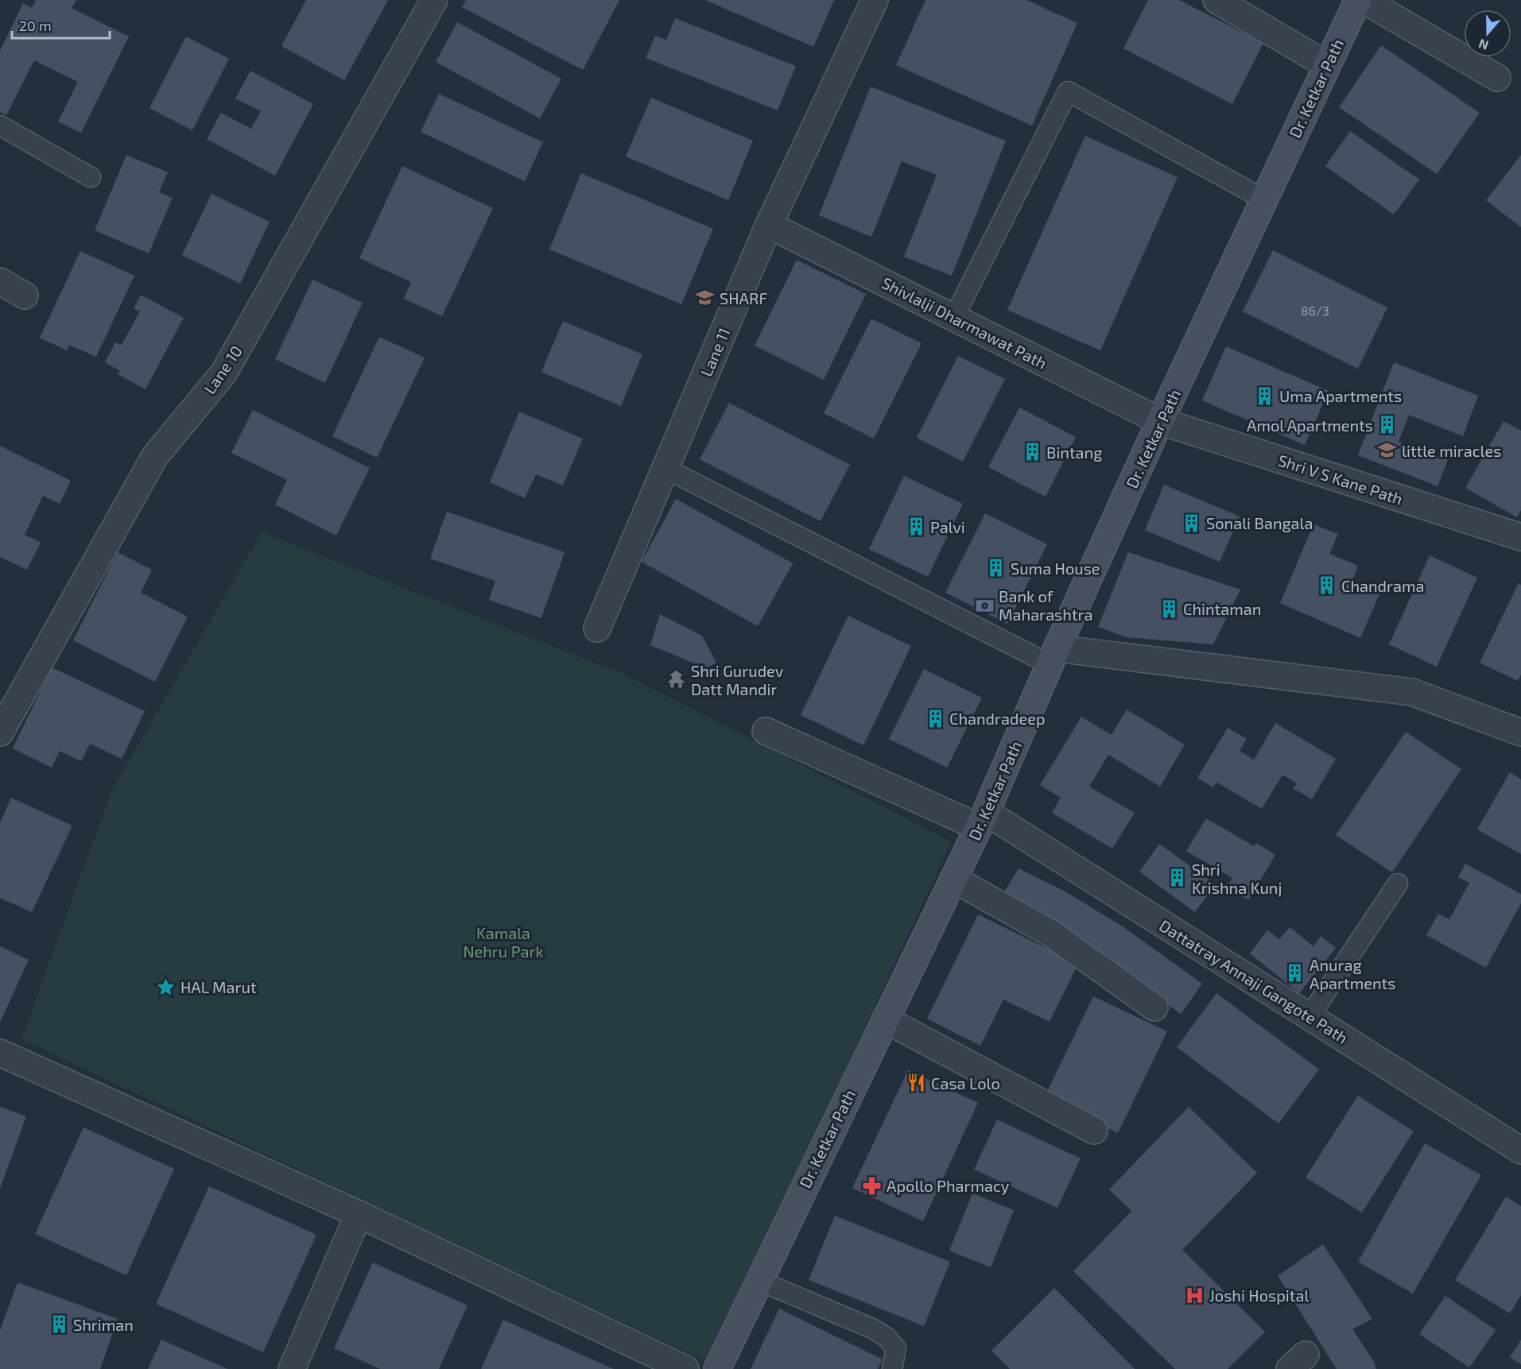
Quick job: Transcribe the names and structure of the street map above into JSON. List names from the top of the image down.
{
  "streets": {
    "street": [
      "Dr. Ketkar Path",
      "Shivlalji Dharmawat Path",
      "Lane 11",
      "Lane 10",
      "Shri V S Kane Path",
      "Dattatray Annaji Gangote Path"
    ]
  },
  "crossings": [
    ["Dr. Ketkar Path", "Shivlalji Dharmawat Path"],
    ["Dr. Ketkar Path", "Shri V S Kane Path"],
    ["Dr. Ketkar Path", "Dattatray Annaji Gangote Path"],
    ["Shivlalji Dharmawat Path", "Lane 11"],
    ["Shivlalji Dharmawat Path", "Shri V S Kane Path"]
  ],
  "parks": ["Kamala Nehru Park"],
  "places": {
    "school or university": ["SHARF", "little miracles"],
    "building": [
      "Uma Apartments",
      "Amol Apartments",
      "Bintang",
      "Sonali Bangala",
      "Palvi",
      "Suma House",
      "Chandrama",
      "Chintaman",
      "Chandradeep",
      "Shri Krishna Kunj",
      "Anurag Apartments",
      "Shriman"
    ],
    "bank": ["Bank of Maharashtra"],
    "temple": ["Shri Gurudev Datt Mandir"],
    "place": ["HAL Marut"],
    "restaurant": ["Casa Lolo"],
    "pharmacy": ["Apollo Pharmacy"],
    "hospital": ["Joshi Hospital"]
  },
  "house_numbers": ["86/3"],
  "scale_bar": "20 m",
  "north": "bottom"
}
